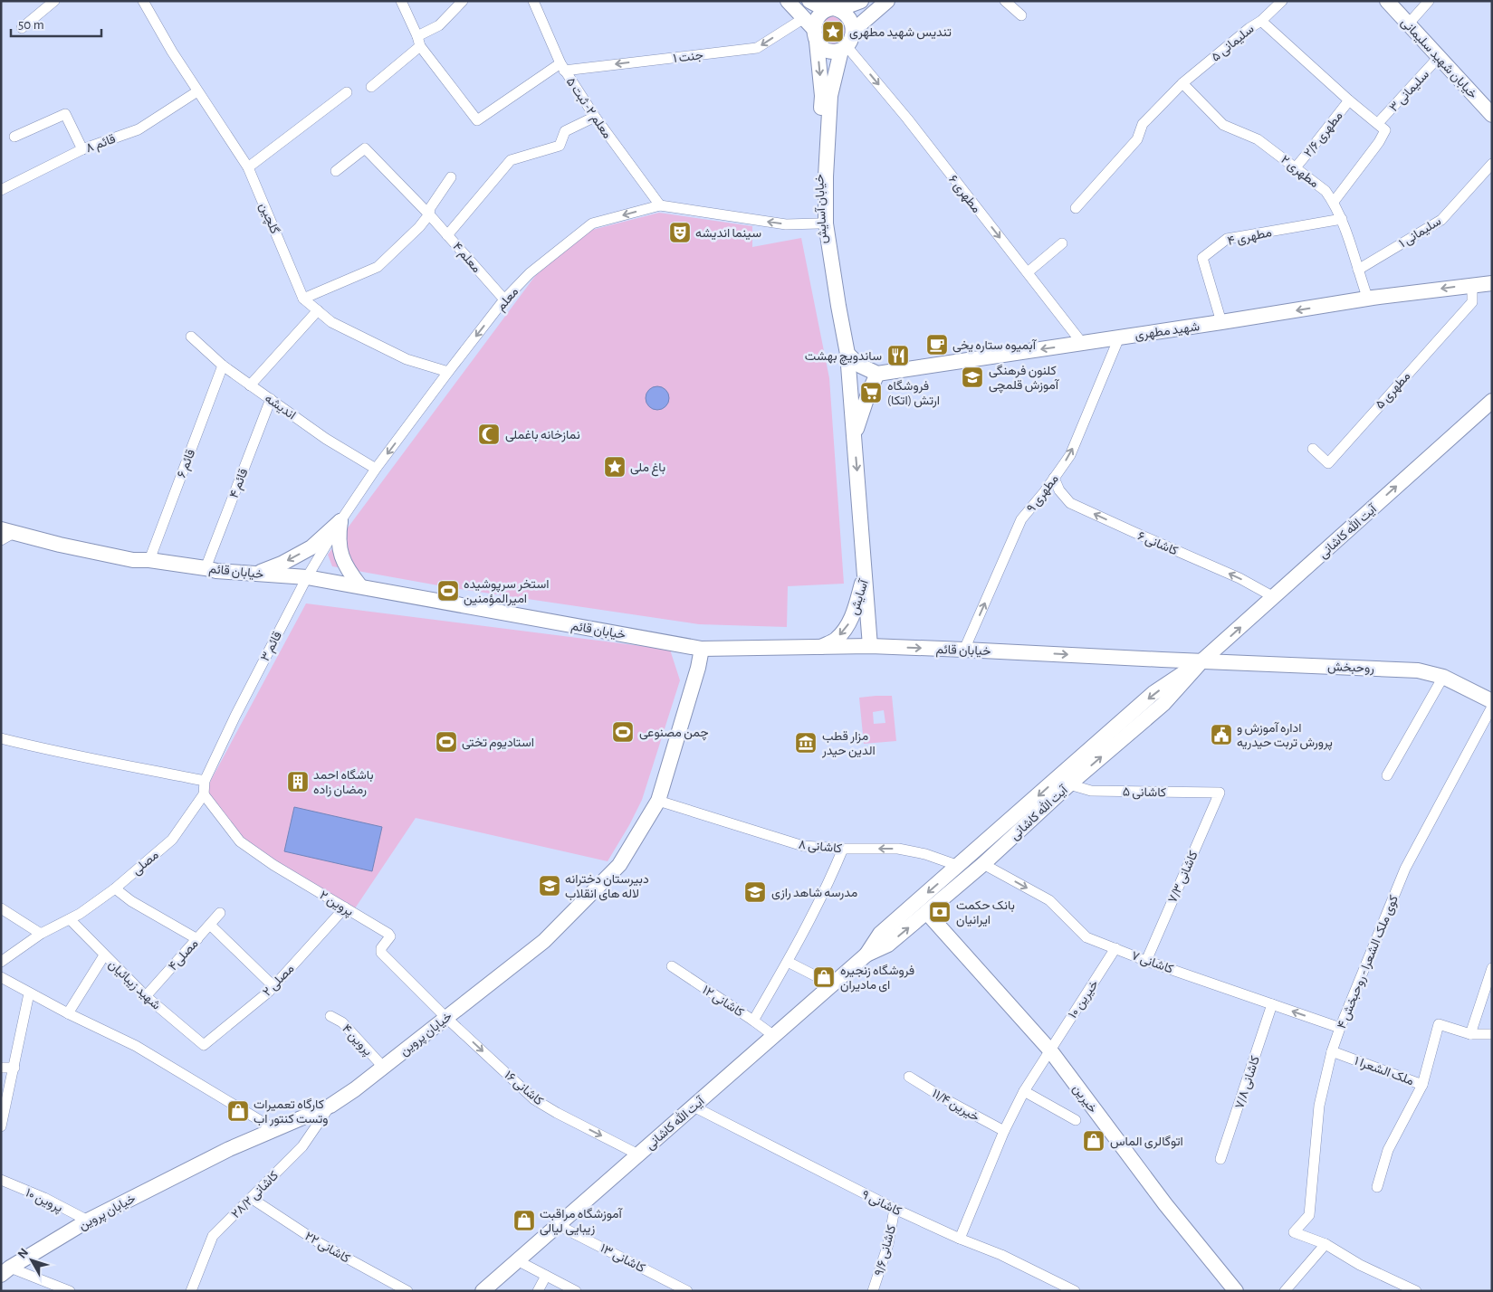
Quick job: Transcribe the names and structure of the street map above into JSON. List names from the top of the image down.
{
  "streets": {
    "street": [
      "سلیمانی ۵",
      "جنت ۱",
      "خیابان شهید سلیمانی",
      "سلیمانی ۳",
      "معلم ۲- ثبت ۵",
      "مطهری ۲/۶",
      "قائم ۸",
      "مطهری ۲",
      "مطهری ۶",
      "خیابان آسایش",
      "گلچین",
      "سلیمانی ۱",
      "مطهری ۴",
      "معلم ۴",
      "معلم",
      "شهید مطهری",
      "مطهری ۵",
      "اندیشه",
      "قائم ۶",
      "قائم ۴",
      "مطهری ۹",
      "آیت الله کاشانی",
      "کاشانی ۶",
      "خیابان قائم",
      "آسایش",
      "قائم ۳",
      "روحبخش",
      "کاشانی ۵",
      "کاشانی ۸",
      "مصلی",
      "کاشانی ۷/۳",
      "پروین ۲",
      "مصلی۴",
      "کاشانی ۷",
      "کوی ملک الشعرا - روحبخش ۴",
      "مصلی ۲",
      "شهید زیبائیان",
      "خیرین ۱۰",
      "کاشانی ۱۲",
      "خیابان پروین",
      "پروین ۴",
      "ملک الشعرا ۱",
      "کاشانی ۷/۸",
      "کاشانی ۱۶",
      "خیرین",
      "خیرین ۱۱/۴",
      "کاشانی ۲۸/۲",
      "پروین ۱۰",
      "کاشانی ۹",
      "کاشانی ۲۲",
      "کاشانی ۹/۶",
      "کاشانی ۱۳"
    ]
  },
  "crossings": [
    ["سلیمانی ۵", "مطهری ۲"],
    ["جنت ۱", "معلم ۲- ثبت ۵"],
    ["خیابان شهید سلیمانی", "سلیمانی ۳"],
    ["معلم ۲- ثبت ۵", "معلم"],
    ["مطهری ۲/۶", "مطهری ۲"],
    ["قائم ۸", "گلچین"],
    ["مطهری ۲", "سلیمانی ۱"],
    ["مطهری ۲", "مطهری ۴"],
    ["مطهری ۲", "شهید مطهری"],
    ["مطهری ۶", "خیابان آسایش"],
    ["مطهری ۶", "شهید مطهری"],
    ["خیابان آسایش", "معلم"],
    ["خیابان آسایش", "شهید مطهری"],
    ["خیابان آسایش", "آسایش"],
    ["گلچین", "معلم"],
    ["مطهری ۴", "شهید مطهری"],
    ["معلم ۴", "معلم"],
    ["معلم", "اندیشه"],
    ["معلم", "خیابان قائم"],
    ["معلم", "قائم ۳"],
    ["شهید مطهری", "مطهری ۵"],
    ["شهید مطهری", "مطهری ۹"],
    ["اندیشه", "قائم ۶"],
    ["اندیشه", "قائم ۴"],
    ["قائم ۶", "خیابان قائم"],
    ["قائم ۴", "خیابان قائم"],
    ["مطهری ۹", "کاشانی ۶"],
    ["مطهری ۹", "خیابان قائم"],
    ["آیت الله کاشانی", "کاشانی ۶"],
    ["آیت الله کاشانی", "خیابان قائم"],
    ["آیت الله کاشانی", "روحبخش"],
    ["آیت الله کاشانی", "کاشانی ۵"],
    ["آیت الله کاشانی", "کاشانی ۸"],
    ["آیت الله کاشانی", "کاشانی ۷"],
    ["آیت الله کاشانی", "کاشانی ۱۲"],
    ["آیت الله کاشانی", "کاشانی ۱۶"],
    ["آیت الله کاشانی", "خیرین"],
    ["آیت الله کاشانی", "کاشانی ۹"],
    ["آیت الله کاشانی", "کاشانی ۱۳"],
    ["خیابان قائم", "آسایش"],
    ["خیابان قائم", "قائم ۳"],
    ["خیابان قائم", "روحبخش"],
    ["خیابان قائم", "خیابان پروین"],
    ["کاشانی ۵", "کاشانی ۷/۳"],
    ["کاشانی ۸", "خیابان پروین"],
    ["مصلی", "پروین ۲"],
    ["مصلی", "شهید زیبائیان"],
    ["کاشانی ۷/۳", "کاشانی ۷"],
    ["پروین ۲", "مصلی ۲"],
    ["پروین ۲", "خیابان پروین"],
    ["پروین ۲", "کاشانی ۱۶"],
    ["مصلی۴", "شهید زیبائیان"],
    ["کاشانی ۷", "کوی ملک الشعرا - روحبخش ۴"],
    ["کاشانی ۷", "خیرین ۱۰"],
    ["کاشانی ۷", "کاشانی ۷/۸"],
    ["کوی ملک الشعرا - روحبخش ۴", "ملک الشعرا ۱"],
    ["مصلی ۲", "شهید زیبائیان"],
    ["خیرین ۱۰", "خیرین"],
    ["خیرین ۱۰", "خیرین ۱۱/۴"],
    ["خیرین ۱۰", "کاشانی ۹"],
    ["خیابان پروین", "پروین ۴"],
    ["خیابان پروین", "کاشانی ۱۶"],
    ["خیابان پروین", "کاشانی ۲۸/۲"],
    ["خیابان پروین", "پروین ۱۰"],
    ["کاشانی ۲۸/۲", "کاشانی ۲۲"],
    ["کاشانی ۹", "کاشانی ۹/۶"]
  ],
  "one_way": [
    "جنت ۱",
    "مطهری ۶",
    "معلم",
    "شهید مطهری",
    "مطهری ۹",
    "کاشانی ۶",
    "آسایش",
    "کاشانی ۸",
    "کاشانی ۱۶"
  ],
  "places": {
    "place": ["تندیس شهید مطهری", "باغ ملی"],
    "theatre": ["سینما اندیشه"],
    "cafe": ["آبمیوه ستاره یخی"],
    "restaurant": ["ساندویچ بهشت"],
    "school or university": ["کلنون فرهنگی آموزش قلمچی", "دبیرستان دخترانه لاله های انقلاب", "مدرسه شاهد رازی"],
    "supermarket": ["فروشگاه ارتش (اتکا)"],
    "mosque": ["نمازخانه باغملی"],
    "sports": ["استخر سرپوشیده امیرالمؤمنین", "چمن مصنوعی", "استادیوم تختی"],
    "public building": ["اداره آموزش و پرورش تربت حیدریه"],
    "museum": ["مزار قطب الدین حیدر"],
    "building": ["باشگاه احمد رمضان زاده"],
    "bank": ["بانک حکمت ایرانیان"],
    "shop": [
      "فروشگاه زنجیره ای مادیران",
      "کارگاه تعمیرات وتست کنتور اب",
      "اتوگالری الماس",
      "آموزشگاه مراقبت زیبایی لیالی"
    ]
  },
  "scale_bar": "50 m",
  "north": "top left"
}
